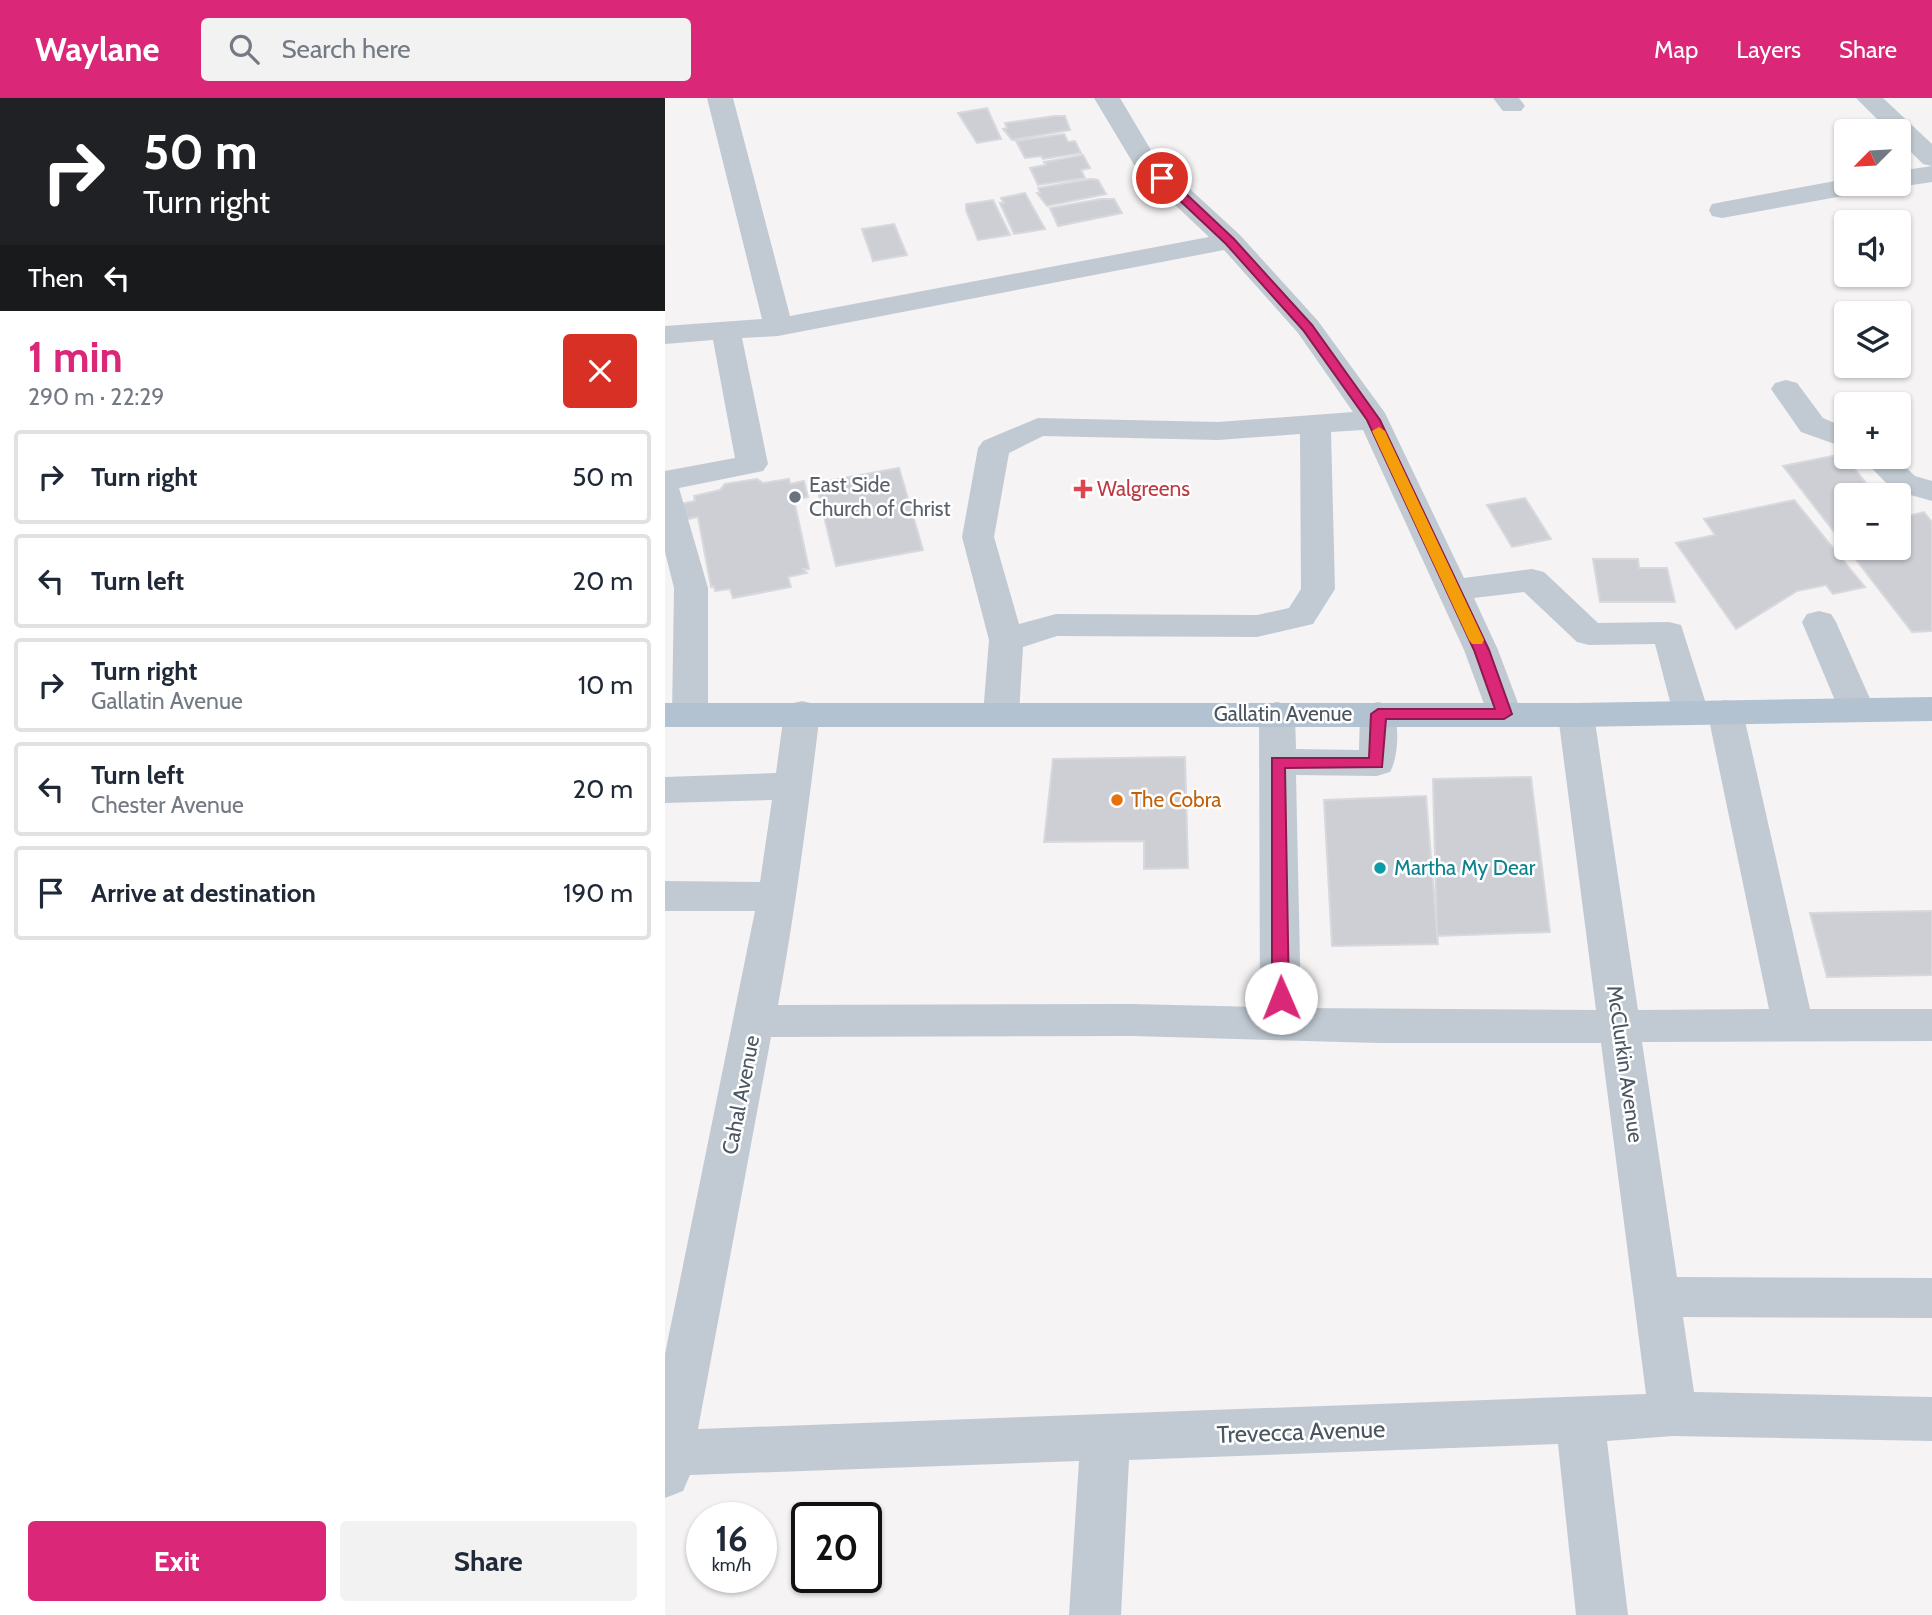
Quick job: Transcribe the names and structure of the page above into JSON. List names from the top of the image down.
{
  "streets": {
    "main road": ["Gallatin Avenue"],
    "street": ["McClurkin Avenue", "Cahal Avenue", "Trevecca Avenue"]
  },
  "crossings": [
    ["Gallatin Avenue", "McClurkin Avenue"],
    ["Gallatin Avenue", "Cahal Avenue"],
    ["McClurkin Avenue", "Trevecca Avenue"],
    ["Cahal Avenue", "Trevecca Avenue"]
  ],
  "places": {
    "health": ["Walgreens"],
    "other": ["East Side Church of Christ", "The Cobra", "Martha My Dear"]
  },
  "north": "bottom left",
  "page": {
    "header": "Waylane",
    "search": "Search here",
    "nav": ["Map", "Layers", "Share"],
    "turn": ["50 m", "Turn right"],
    "map_buttons": ["+", "−"],
    "then": "Then",
    "heading": ["1 min", "290 m · 22:29"],
    "list": [
      {
        "name": "Turn right",
        "value": "50 m"
      },
      {
        "name": "Turn left",
        "value": "20 m"
      },
      {
        "name": "Turn right",
        "note": "Gallatin Avenue",
        "value": "10 m"
      },
      {
        "name": "Turn left",
        "note": "Chester Avenue",
        "value": "20 m"
      },
      {
        "name": "Arrive at destination",
        "value": "190 m"
      }
    ],
    "speed": "16 km/h",
    "limit": "20",
    "buttons": ["Exit", "Share"]
  }
}
